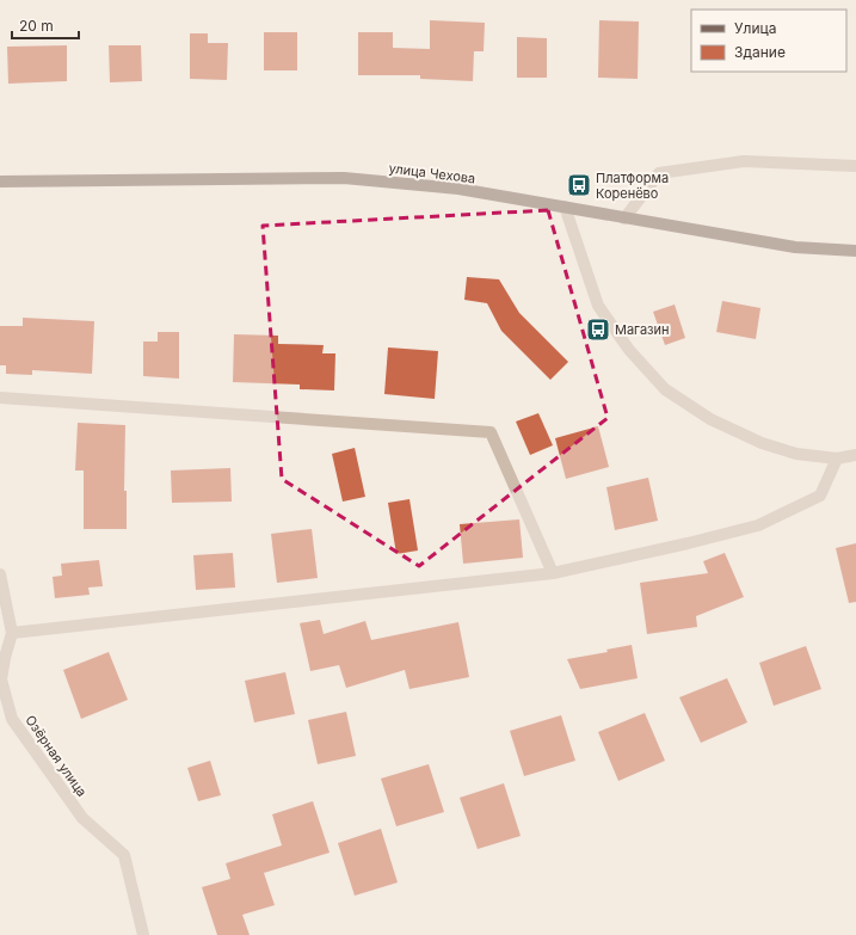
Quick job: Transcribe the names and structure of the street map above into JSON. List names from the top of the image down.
{
  "streets": {
    "main road": ["улица Чехова"],
    "street": ["Озёрная улица"]
  },
  "places": {
    "bus stop": ["Платформа Коренёво", "Магазин"]
  },
  "legend": ["Улица", "Здание"],
  "scale_bar": "20 m"
}
